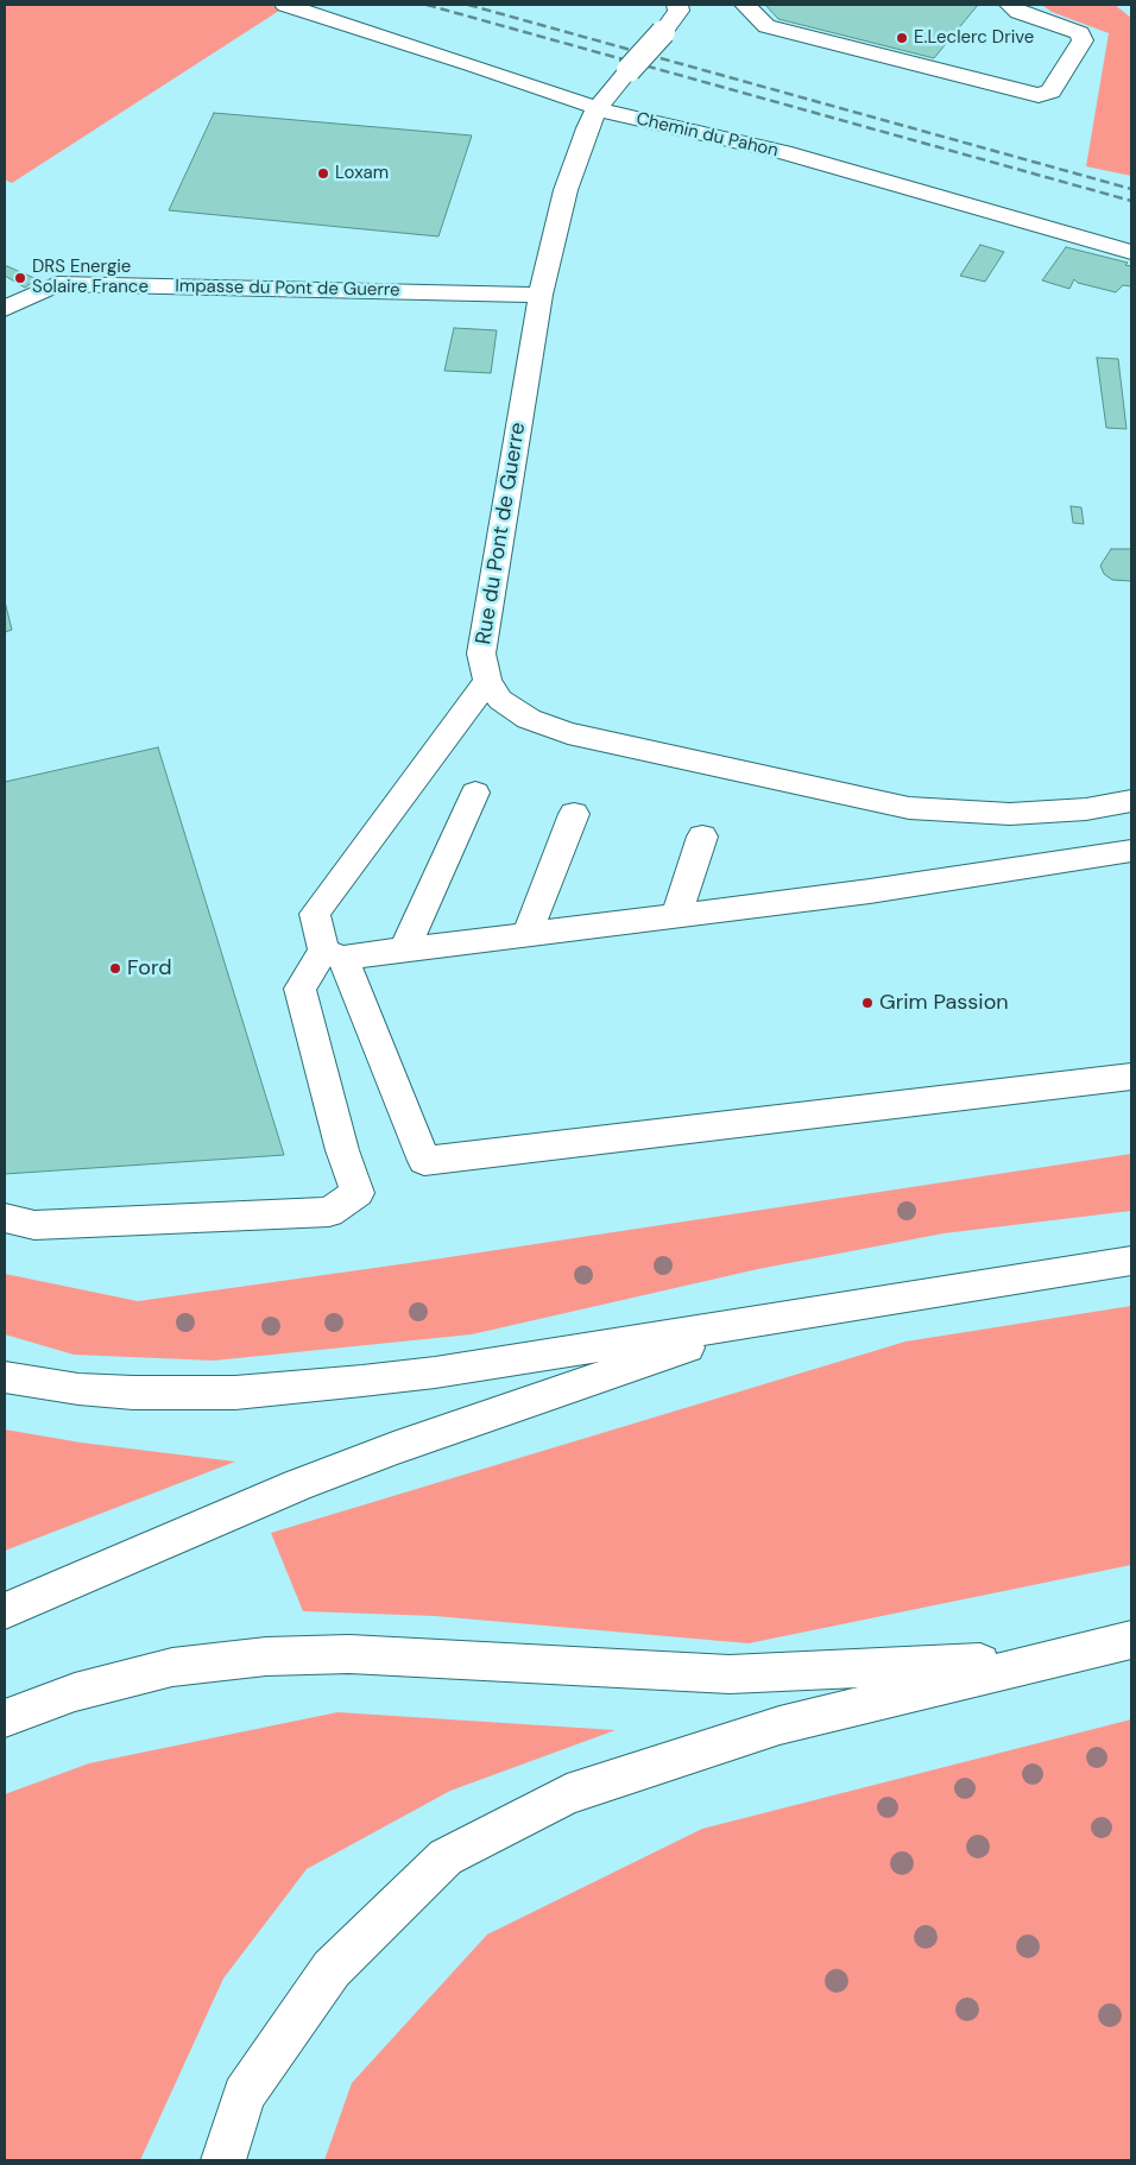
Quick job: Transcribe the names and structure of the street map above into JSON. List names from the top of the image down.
{
  "streets": {
    "main road": ["Chemin du Pahon", "Impasse du Pont de Guerre", "Rue du Pont de Guerre"]
  },
  "crossings": [
    ["Chemin du Pahon", "Rue du Pont de Guerre"],
    ["Impasse du Pont de Guerre", "Rue du Pont de Guerre"]
  ],
  "places": [
    "E.Leclerc Drive",
    "Loxam",
    "DRS Energie Solaire France",
    "Ford",
    "Grim Passion"
  ]
}
